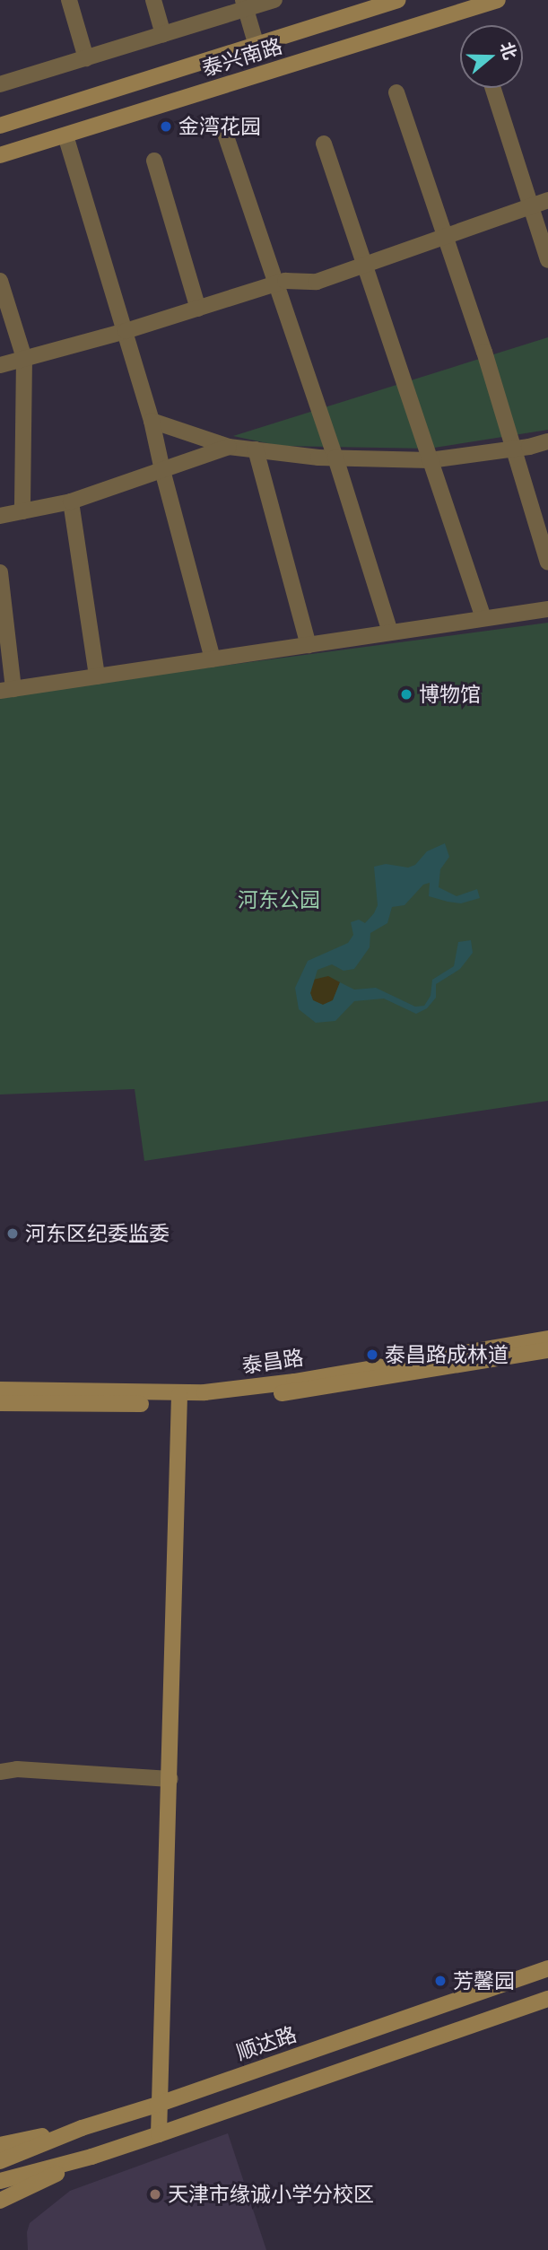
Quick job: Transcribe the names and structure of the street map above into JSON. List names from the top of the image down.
{
  "streets": {
    "main road": ["泰兴南路", "泰昌路", "顺达路"]
  },
  "parks": ["河东公园"],
  "places": [
    "金湾花园",
    "博物馆",
    "河东区纪委监委",
    "泰昌路成林道",
    "芳馨园",
    "天津市缘诚小学分校区"
  ],
  "north": "right"
}
